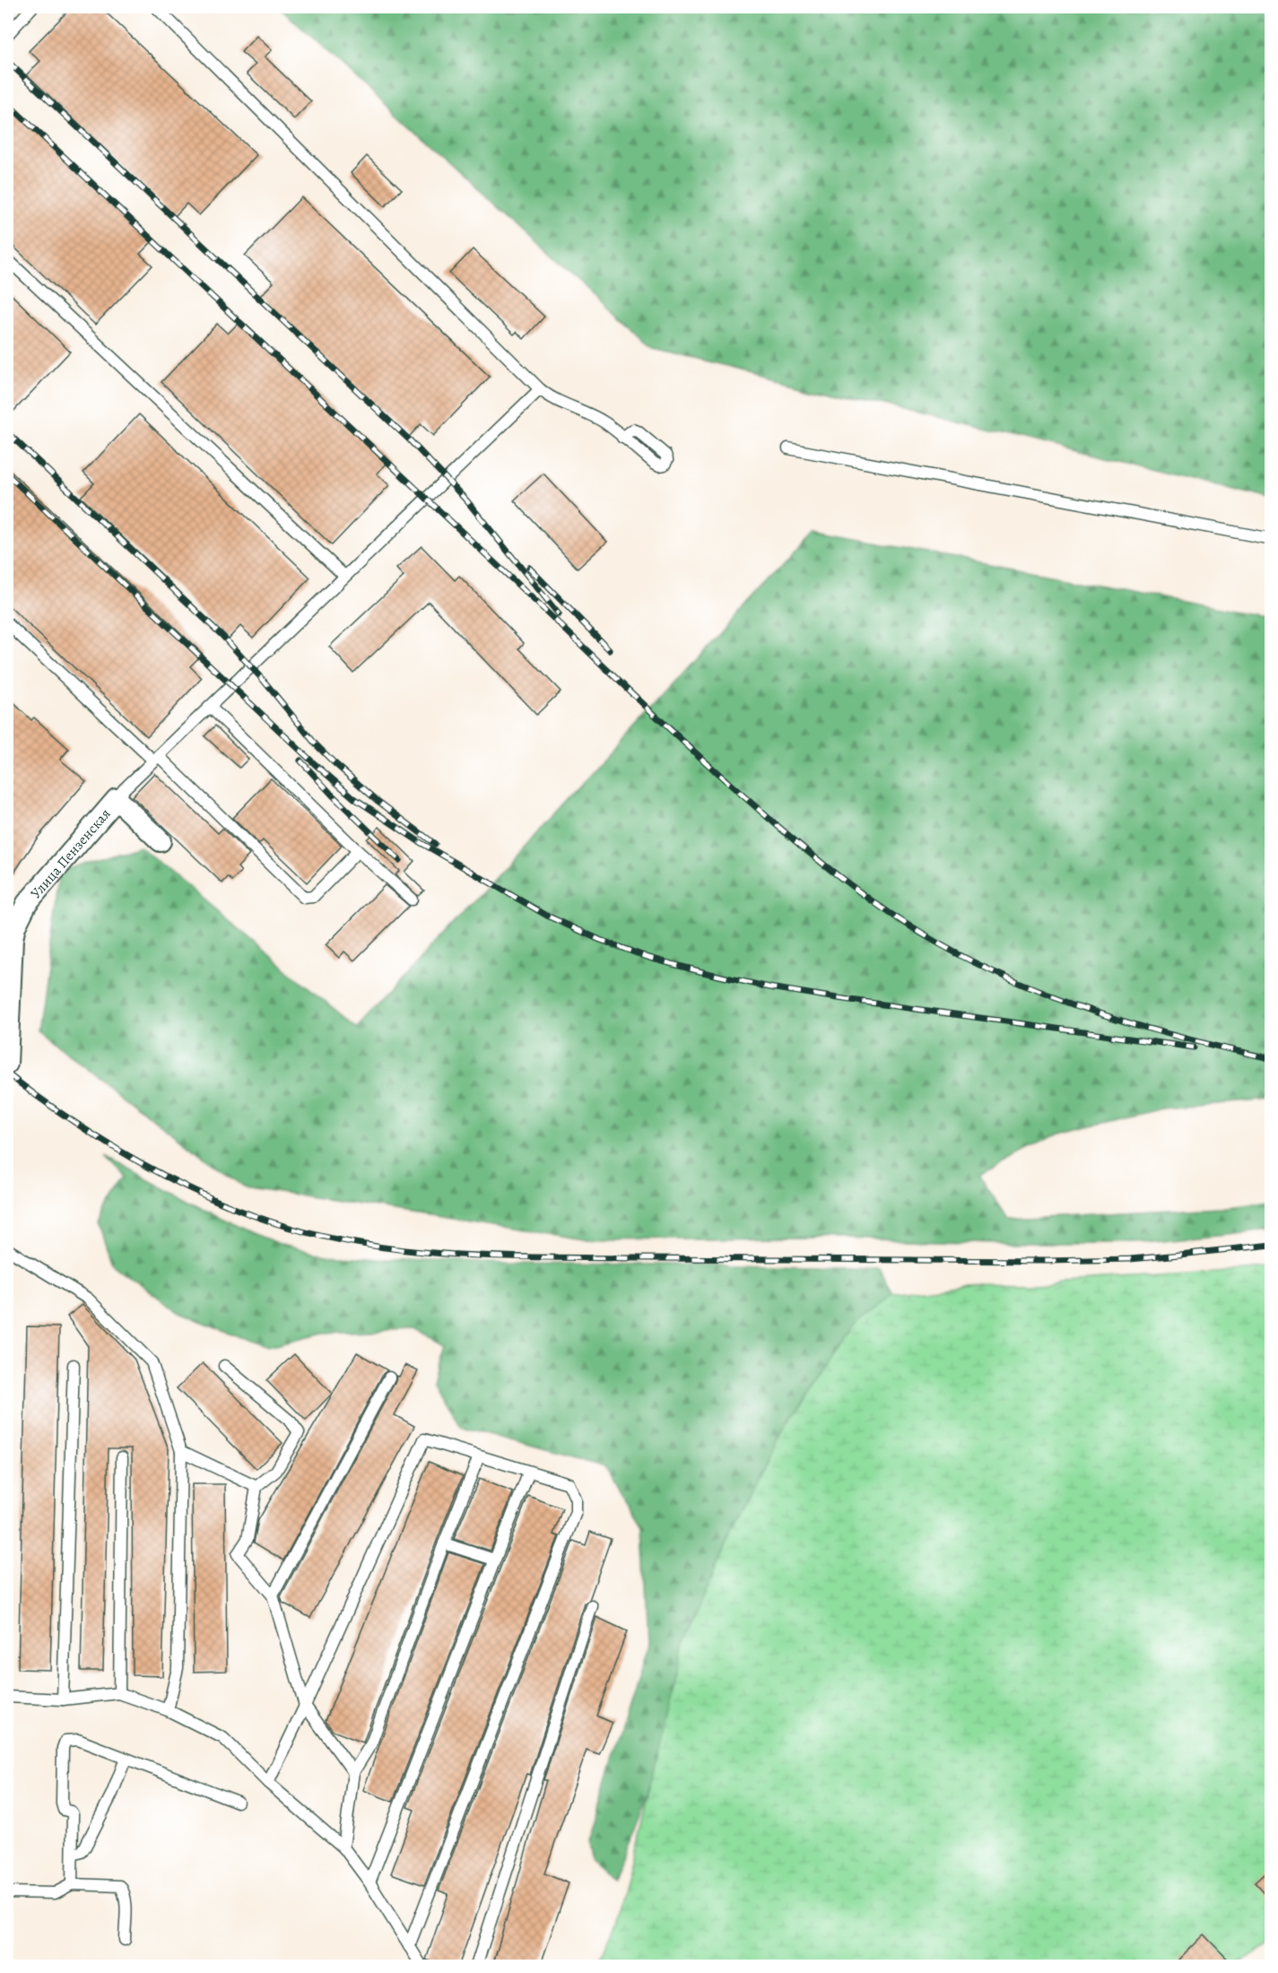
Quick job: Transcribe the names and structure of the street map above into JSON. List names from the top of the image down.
{
  "streets": {
    "street": ["Улица Пензенская"]
  }
}
